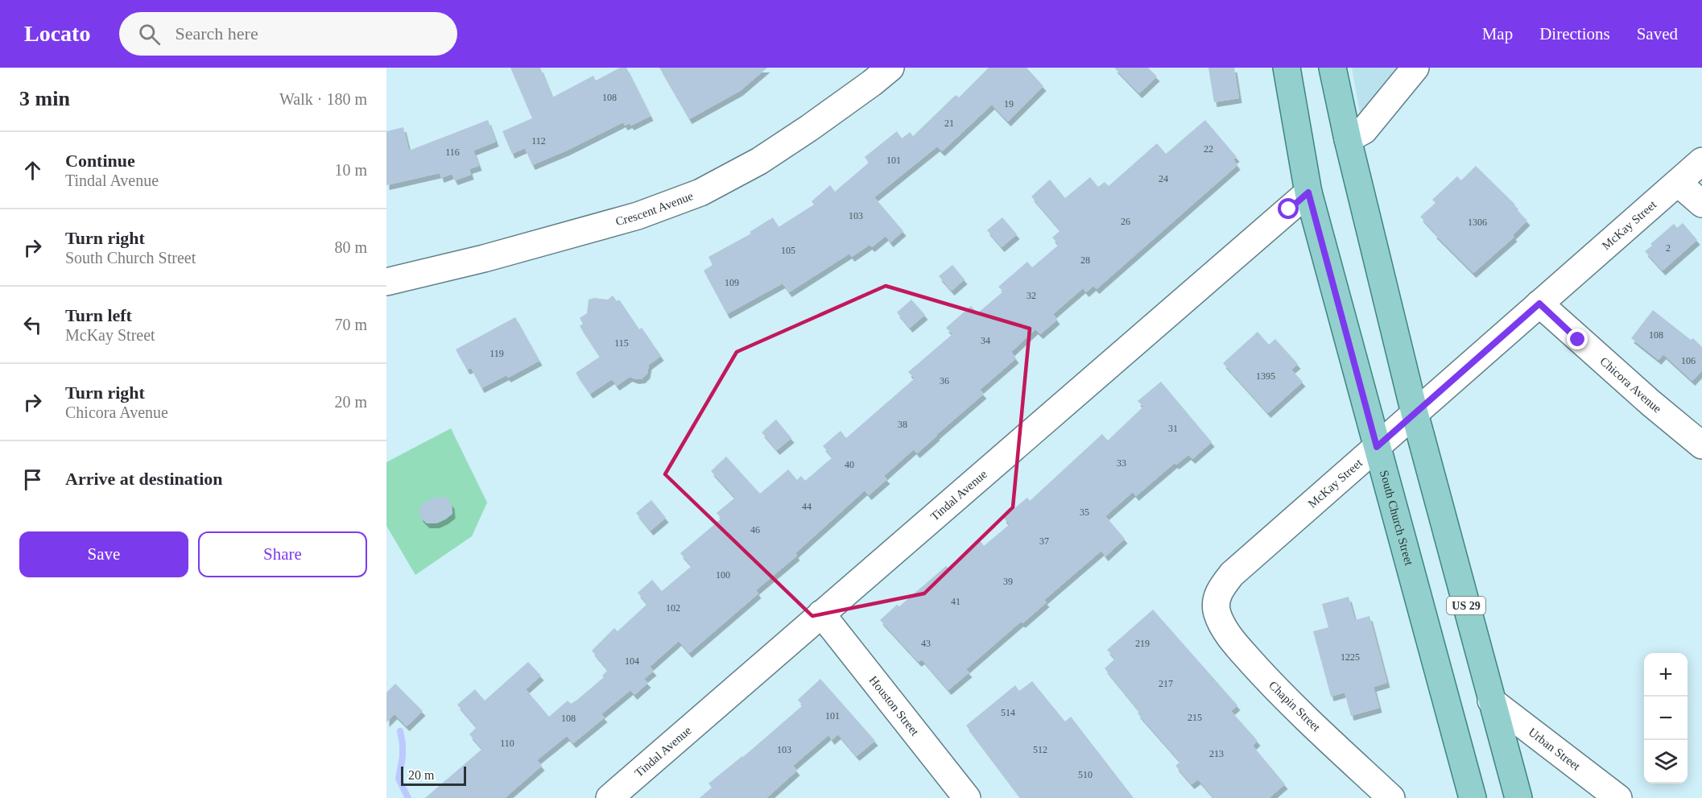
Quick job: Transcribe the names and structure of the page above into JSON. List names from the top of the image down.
{
  "streets": {
    "main road": ["South Church Street", "US 29"],
    "street": [
      "Crescent Avenue",
      "McKay Street",
      "Chicora Avenue",
      "Tindal Avenue",
      "Houston Street",
      "Chapin Street",
      "Urban Street"
    ]
  },
  "crossings": [
    ["McKay Street", "Chicora Avenue"],
    ["McKay Street", "South Church Street"],
    ["McKay Street", "US 29"],
    ["McKay Street", "Chapin Street"],
    ["Tindal Avenue", "South Church Street"],
    ["Tindal Avenue", "Houston Street"],
    ["US 29", "Urban Street"]
  ],
  "house_numbers": [
    "108",
    "19",
    "21",
    "112",
    "22",
    "116",
    "101",
    "24",
    "103",
    "26",
    "1306",
    "2",
    "105",
    "28",
    "109",
    "32",
    "108",
    "34",
    "115",
    "119",
    "106",
    "1395",
    "36",
    "38",
    "31",
    "33",
    "40",
    "44",
    "35",
    "46",
    "37",
    "100",
    "39",
    "41",
    "102",
    "43",
    "219",
    "1225",
    "104",
    "217",
    "514",
    "101",
    "215",
    "108",
    "110",
    "103",
    "512",
    "213",
    "510"
  ],
  "scale_bar": "20 m",
  "page": {
    "header": "Locato",
    "search": "Search here",
    "nav": ["Map", "Directions", "Saved"],
    "heading": ["3 min", "Walk · 180 m"],
    "list": [
      ["Continue", "Tindal Avenue", "10 m"],
      ["Turn right", "South Church Street", "80 m"],
      ["Turn left", "McKay Street", "70 m"],
      ["Turn right", "Chicora Avenue", "20 m"],
      "Arrive at destination"
    ],
    "buttons": ["Save", "Share"],
    "map_buttons": ["+", "−"],
    "scale": "20 m"
  }
}
